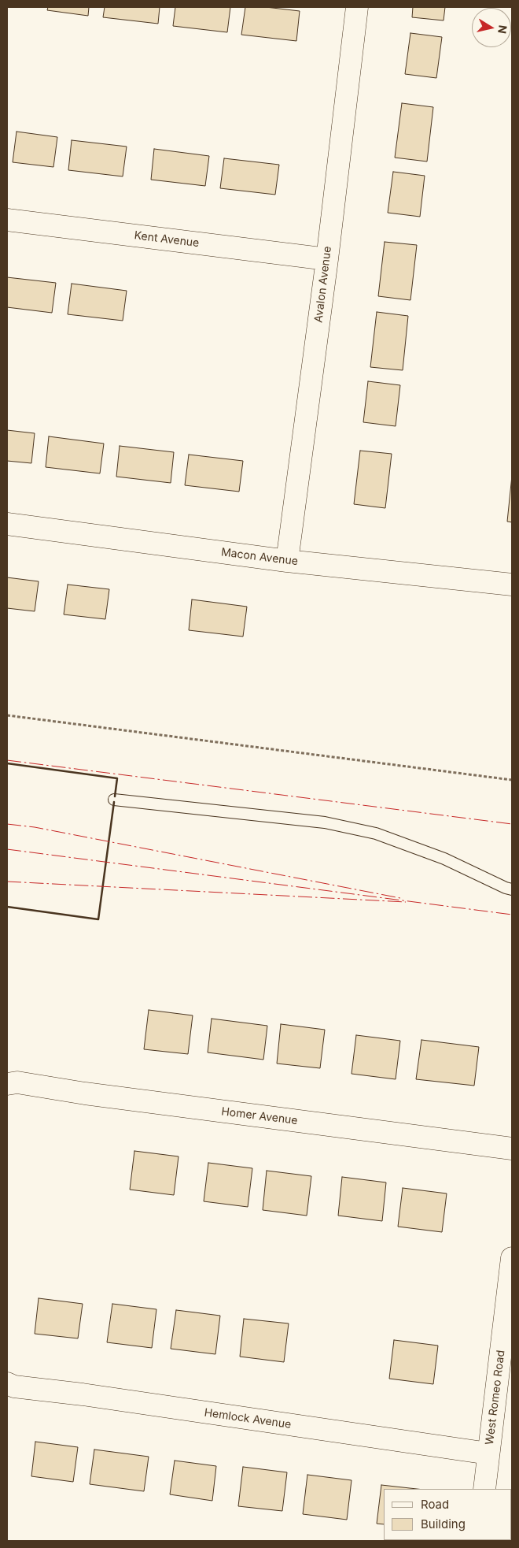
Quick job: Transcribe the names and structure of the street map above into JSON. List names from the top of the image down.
{
  "streets": {
    "street": [
      "Kent Avenue",
      "Avalon Avenue",
      "Macon Avenue",
      "Homer Avenue",
      "West Romeo Road",
      "Hemlock Avenue"
    ]
  },
  "crossings": [
    ["Kent Avenue", "Avalon Avenue"],
    ["Avalon Avenue", "Macon Avenue"],
    ["West Romeo Road", "Hemlock Avenue"]
  ],
  "legend": ["Road", "Building"],
  "north": "right"
}
